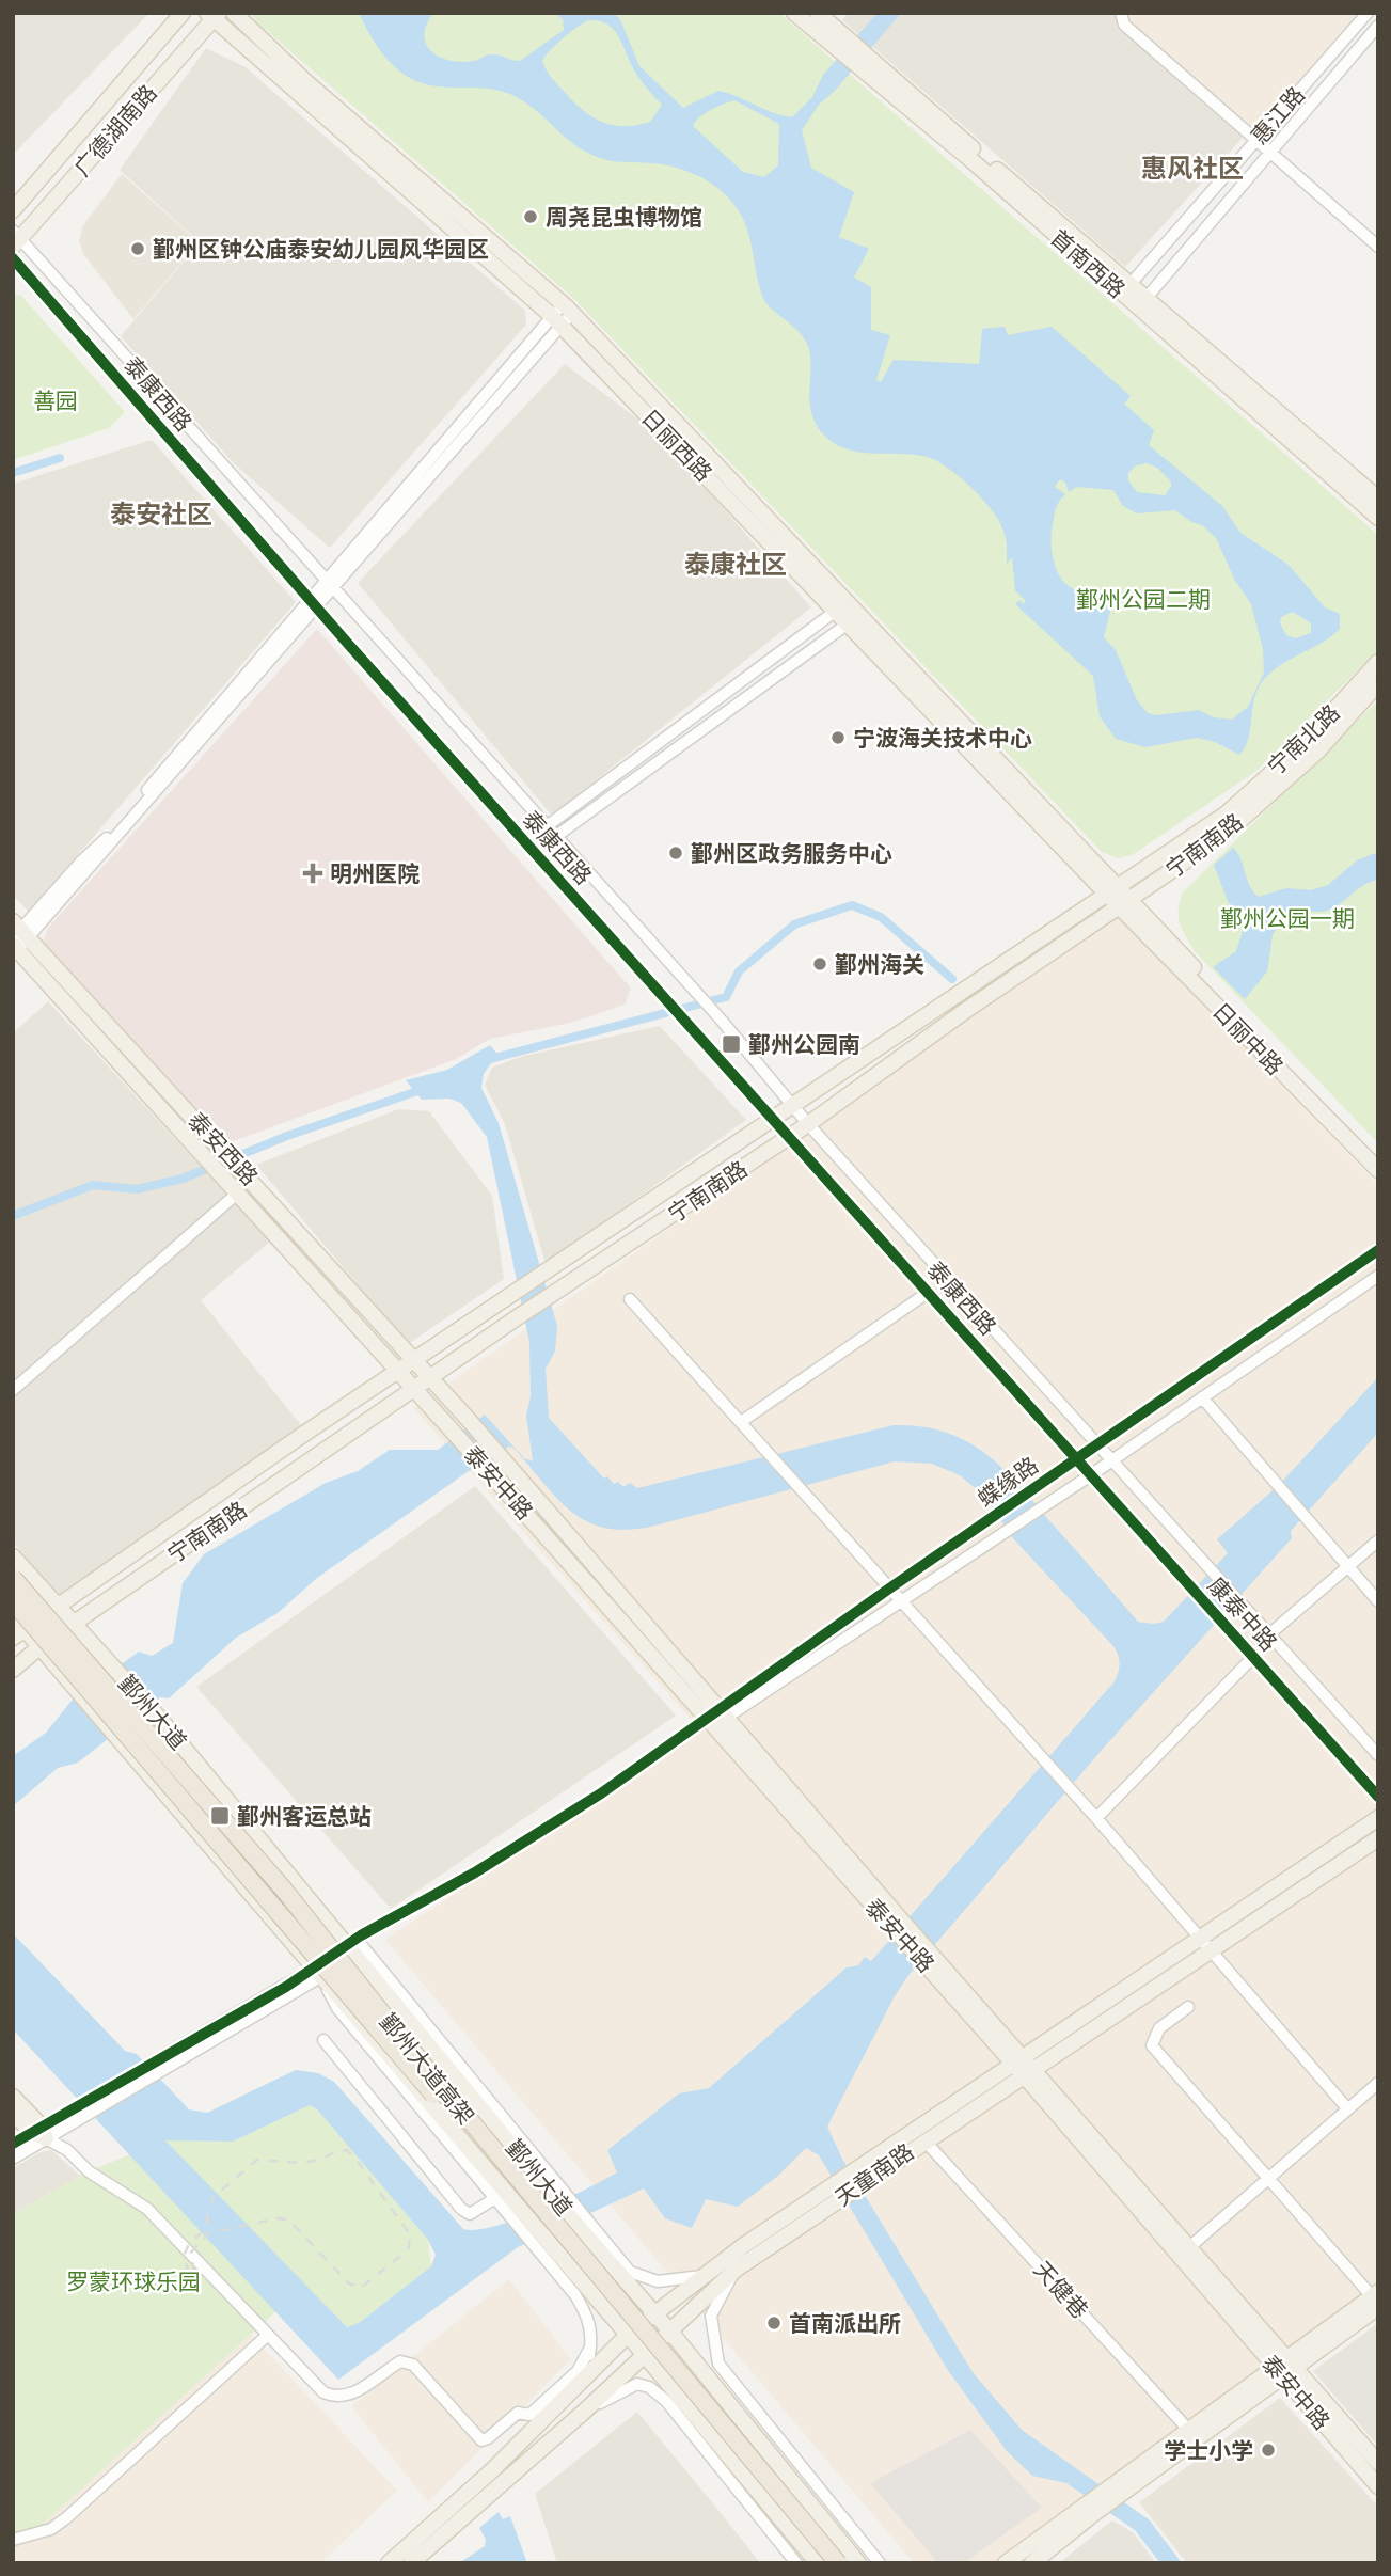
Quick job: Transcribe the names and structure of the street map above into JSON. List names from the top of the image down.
{
  "streets": {
    "highway": ["鄞州大道高架"],
    "main road": [
      "广德湖南路",
      "首南西路",
      "日丽西路",
      "宁南北路",
      "宁南南路",
      "日丽中路",
      "泰安西路",
      "泰安中路",
      "鄞州大道",
      "天童南路"
    ],
    "street": [
      "惠江路",
      "泰康西路",
      "蝶缘路",
      "康泰中路",
      "天健巷"
    ]
  },
  "crossings": [
    ["惠江路", "首南西路"],
    ["广德湖南路", "泰康西路"],
    ["广德湖南路", "日丽西路"],
    ["泰康西路", "宁南南路"],
    ["泰康西路", "蝶缘路"],
    ["泰康西路", "康泰中路"],
    ["日丽西路", "宁南南路"],
    ["日丽西路", "日丽中路"],
    ["宁南北路", "宁南南路"],
    ["宁南南路", "日丽中路"],
    ["宁南南路", "泰安西路"],
    ["宁南南路", "泰安中路"],
    ["宁南南路", "鄞州大道"],
    ["泰安西路", "泰安中路"],
    ["蝶缘路", "泰安中路"],
    ["蝶缘路", "康泰中路"],
    ["泰安中路", "天童南路"],
    ["鄞州大道", "天童南路"],
    ["天童南路", "天健巷"]
  ],
  "districts": ["惠风社区", "泰安社区", "泰康社区"],
  "parks": [
    "善园",
    "鄞州公园二期",
    "鄞州公园一期",
    "罗蒙环球乐园"
  ],
  "places": {
    "other": [
      "周尧昆虫博物馆",
      "鄞州区钟公庙泰安幼儿园风华园区",
      "宁波海关技术中心",
      "鄞州区政务服务中心",
      "鄞州海关",
      "首南派出所",
      "学士小学"
    ],
    "health": ["明州医院"],
    "transit": ["鄞州公园南", "鄞州客运总站"]
  }
}
